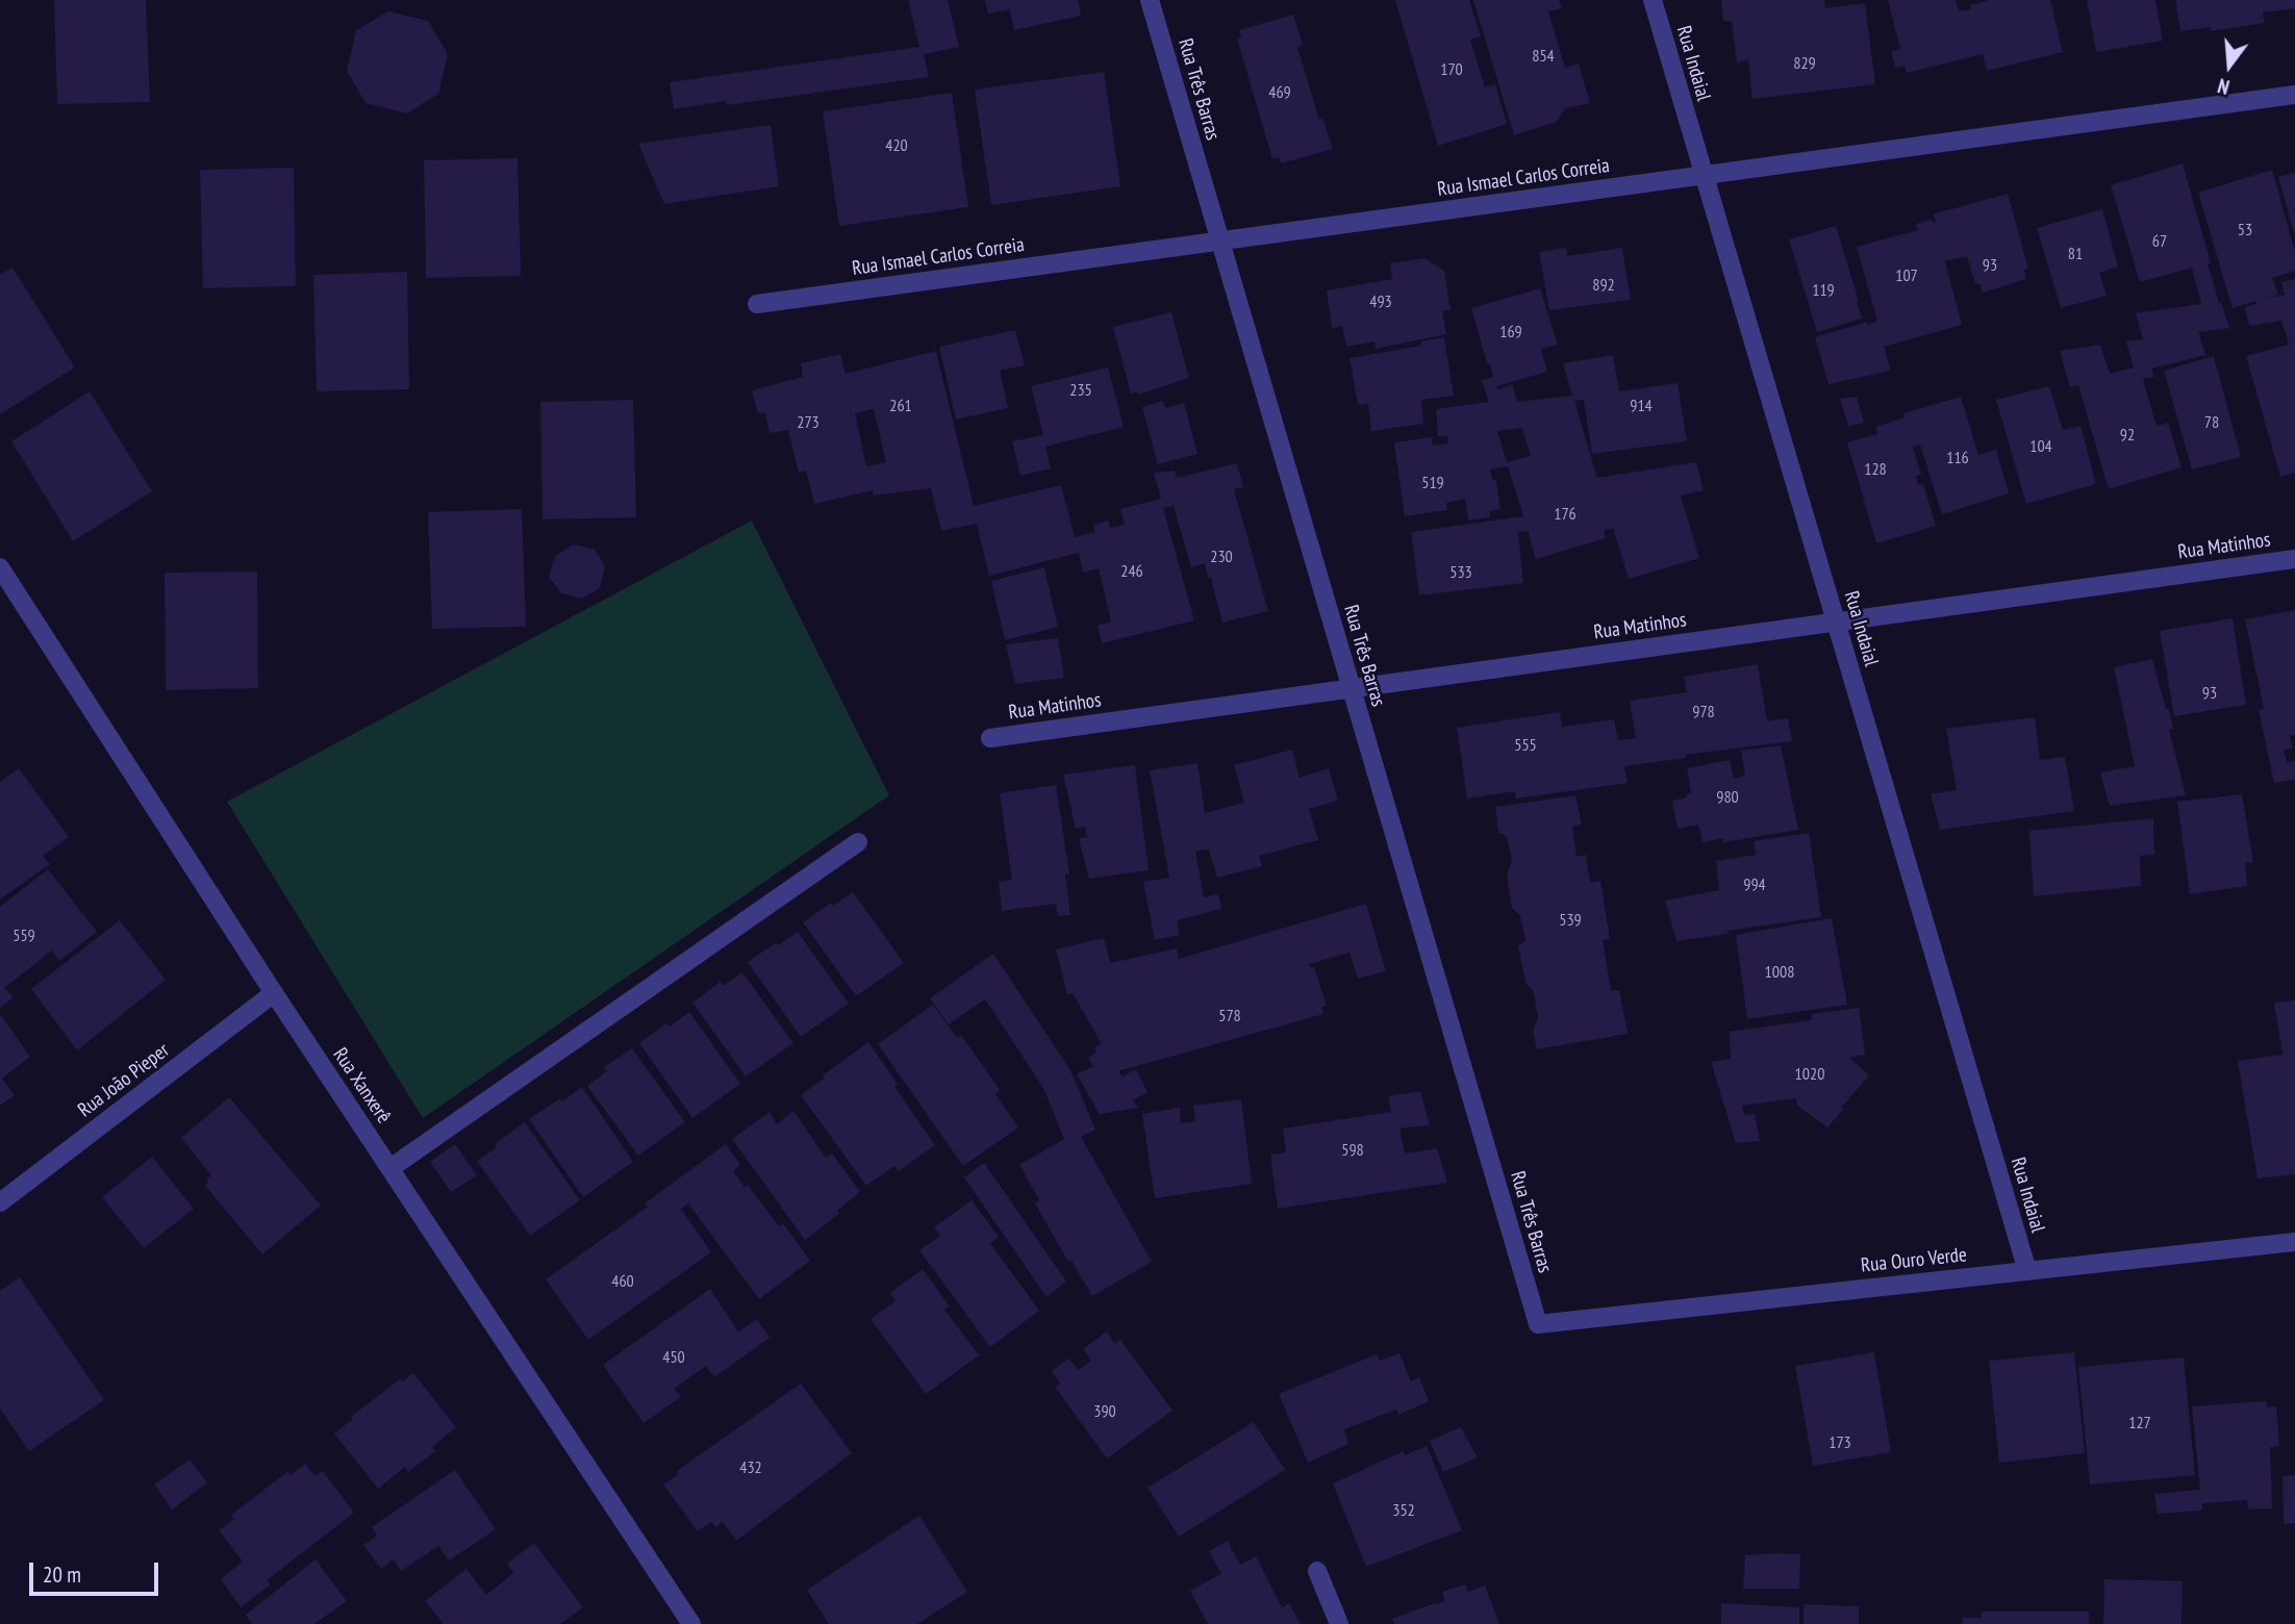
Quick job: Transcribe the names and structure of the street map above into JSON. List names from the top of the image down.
{
  "streets": {
    "street": [
      "Rua Indaial",
      "Rua Três Barras",
      "Rua Ismael Carlos Correia",
      "Rua Matinhos",
      "Rua João Pieper",
      "Rua Xanxerê",
      "Rua Ouro Verde"
    ]
  },
  "crossings": [
    ["Rua Indaial", "Rua Ismael Carlos Correia"],
    ["Rua Indaial", "Rua Matinhos"],
    ["Rua Indaial", "Rua Ouro Verde"],
    ["Rua Três Barras", "Rua Ismael Carlos Correia"],
    ["Rua Três Barras", "Rua Matinhos"],
    ["Rua Três Barras", "Rua Ouro Verde"],
    ["Rua João Pieper", "Rua Xanxerê"]
  ],
  "house_numbers": [
    "854",
    "829",
    "170",
    "469",
    "420",
    "53",
    "67",
    "81",
    "93",
    "107",
    "892",
    "119",
    "493",
    "169",
    "235",
    "261",
    "914",
    "273",
    "78",
    "92",
    "104",
    "116",
    "128",
    "519",
    "176",
    "230",
    "246",
    "533",
    "93",
    "978",
    "555",
    "980",
    "994",
    "539",
    "559",
    "1008",
    "578",
    "1020",
    "598",
    "460",
    "450",
    "390",
    "127",
    "173",
    "432",
    "352"
  ],
  "scale_bar": "20 m",
  "north": "bottom"
}
